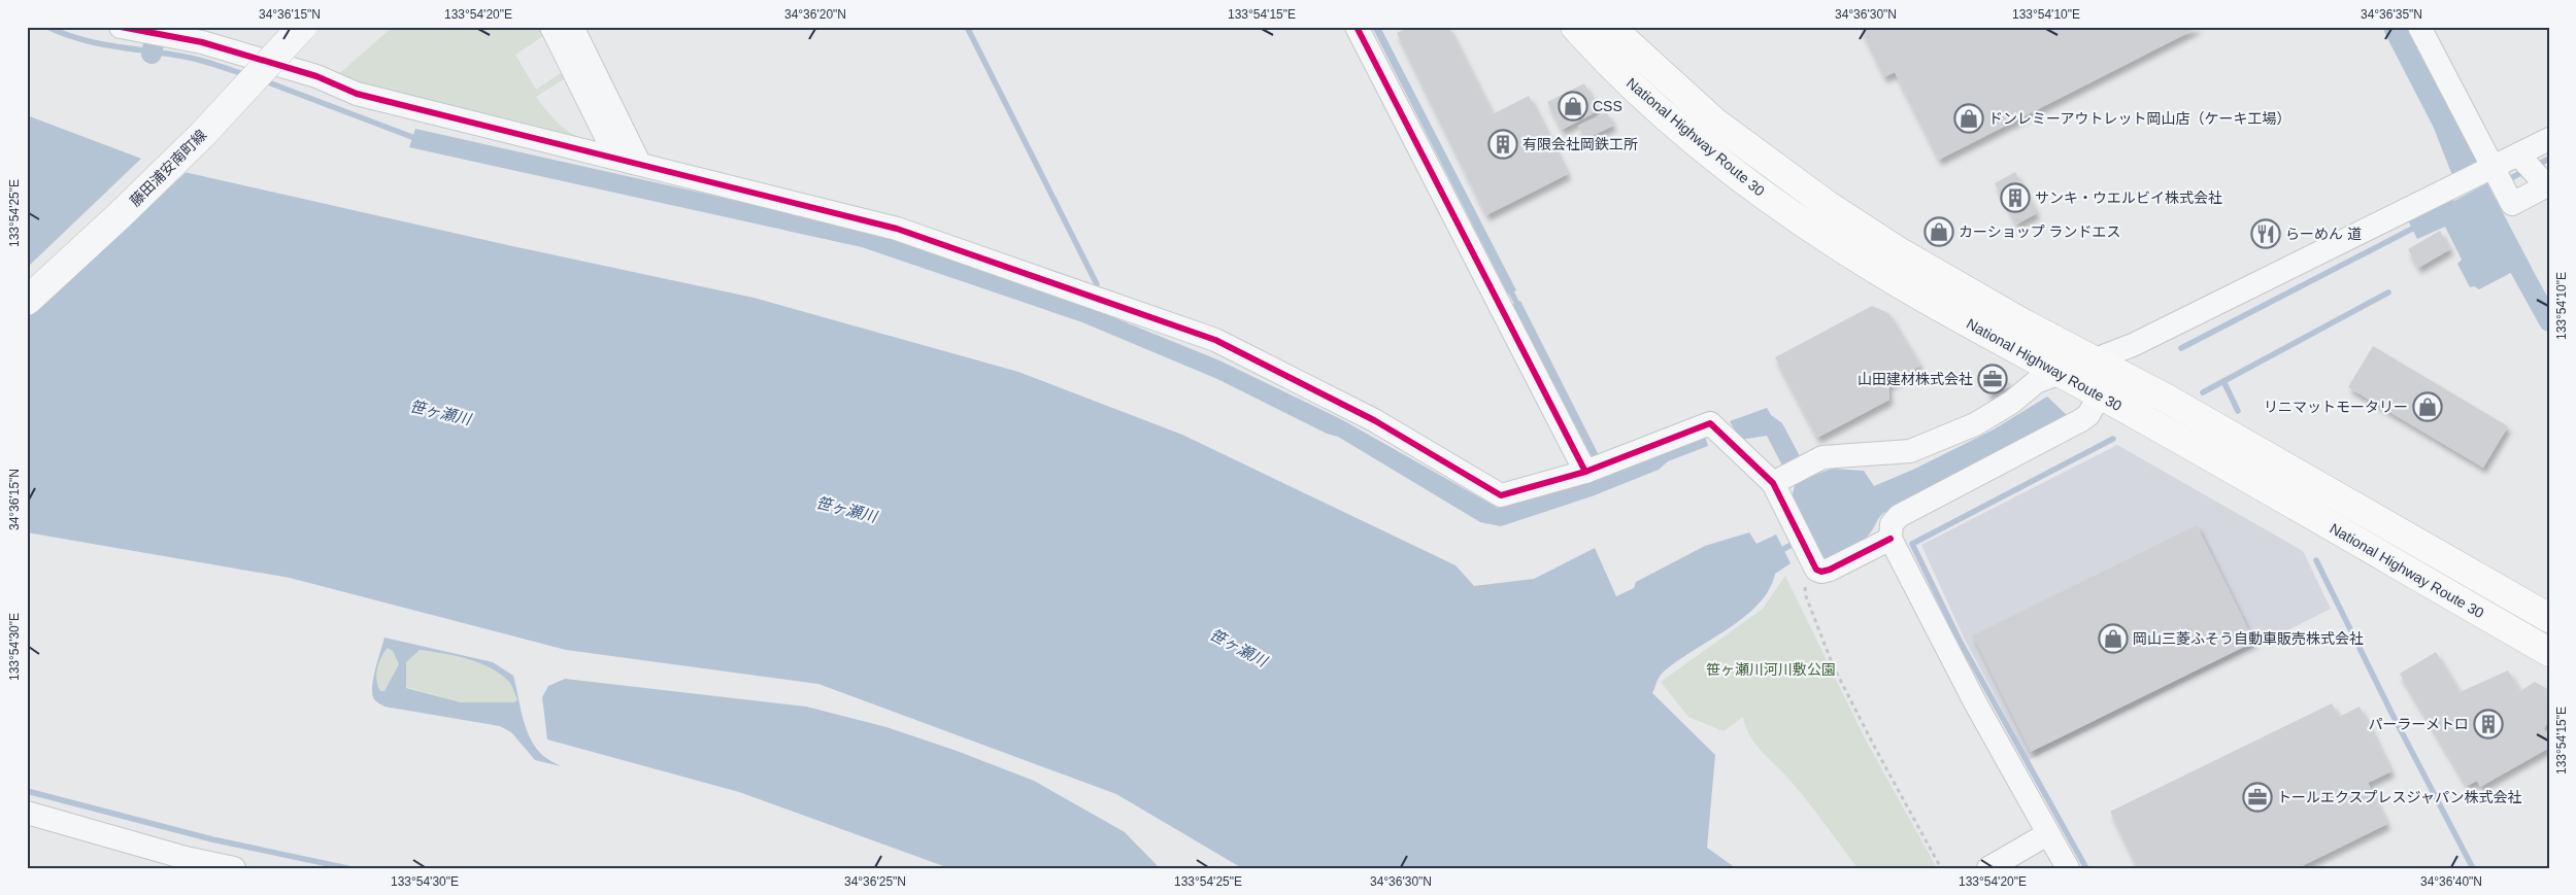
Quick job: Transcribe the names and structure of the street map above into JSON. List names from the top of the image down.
{
  "streets": {
    "highway": ["National Highway Route 30"],
    "street": ["藤田浦安南町線"]
  },
  "water": ["笹ヶ瀬川"],
  "parks": ["笹ヶ瀬川河川敷公園"],
  "places": {
    "shop": [
      "CSS",
      "ドンレミーアウトレット岡山店（ケーキ工場）",
      "カーショップ ランドエス",
      "リニマットモータリー",
      "岡山三菱ふそう自動車販売株式会社"
    ],
    "building": ["有限会社岡鉄工所", "サンキ・ウエルビイ株式会社", "パーラーメトロ"],
    "restaurant": ["らーめん 道"],
    "office": ["山田建材株式会社", "トールエクスプレスジャパン株式会社"]
  },
  "coordinates": [
    "34°36'15\"N",
    "133°54'20\"E",
    "34°36'20\"N",
    "133°54'15\"E",
    "34°36'30\"N",
    "133°54'10\"E",
    "34°36'35\"N",
    "133°54'25\"E",
    "133°54'30\"E",
    "34°36'25\"N",
    "34°36'40\"N"
  ]
}
